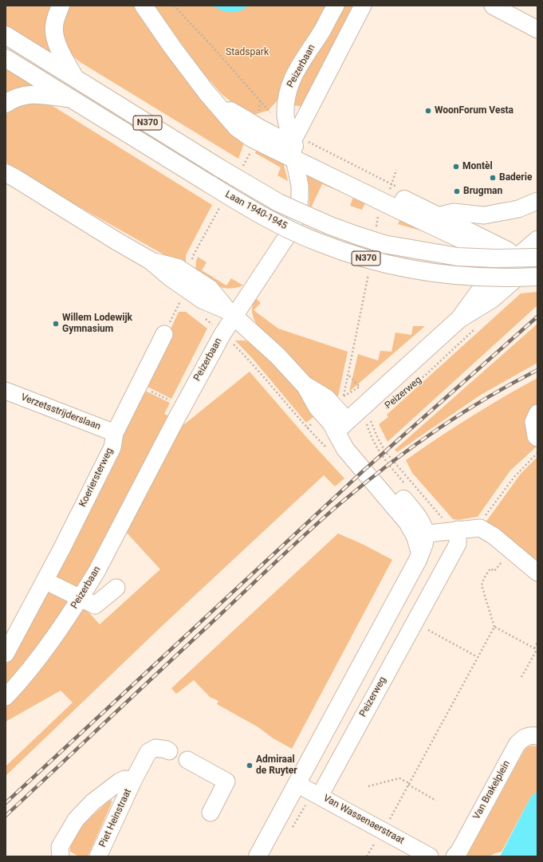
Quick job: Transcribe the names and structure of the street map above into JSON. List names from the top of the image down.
{
  "streets": {
    "main road": ["N370", "Laan 1940-1945", "Peizerweg"],
    "street": [
      "Peizerbaan",
      "Verzetsstrijderslaan",
      "Koeriersterweg",
      "Van Brakelplein",
      "Piet Heinstraat",
      "Van Wassenaerstraat"
    ]
  },
  "crossings": [
    ["N370", "Laan 1940-1945"],
    ["Laan 1940-1945", "Peizerweg"],
    ["Peizerweg", "Van Wassenaerstraat"],
    ["Verzetsstrijderslaan", "Koeriersterweg"]
  ],
  "parks": ["Stadspark"],
  "places": [
    "WoonForum Vesta",
    "Montèl",
    "Baderie",
    "Brugman",
    "Willem Lodewijk Gymnasium",
    "Admiraal de Ruyter"
  ]
}
